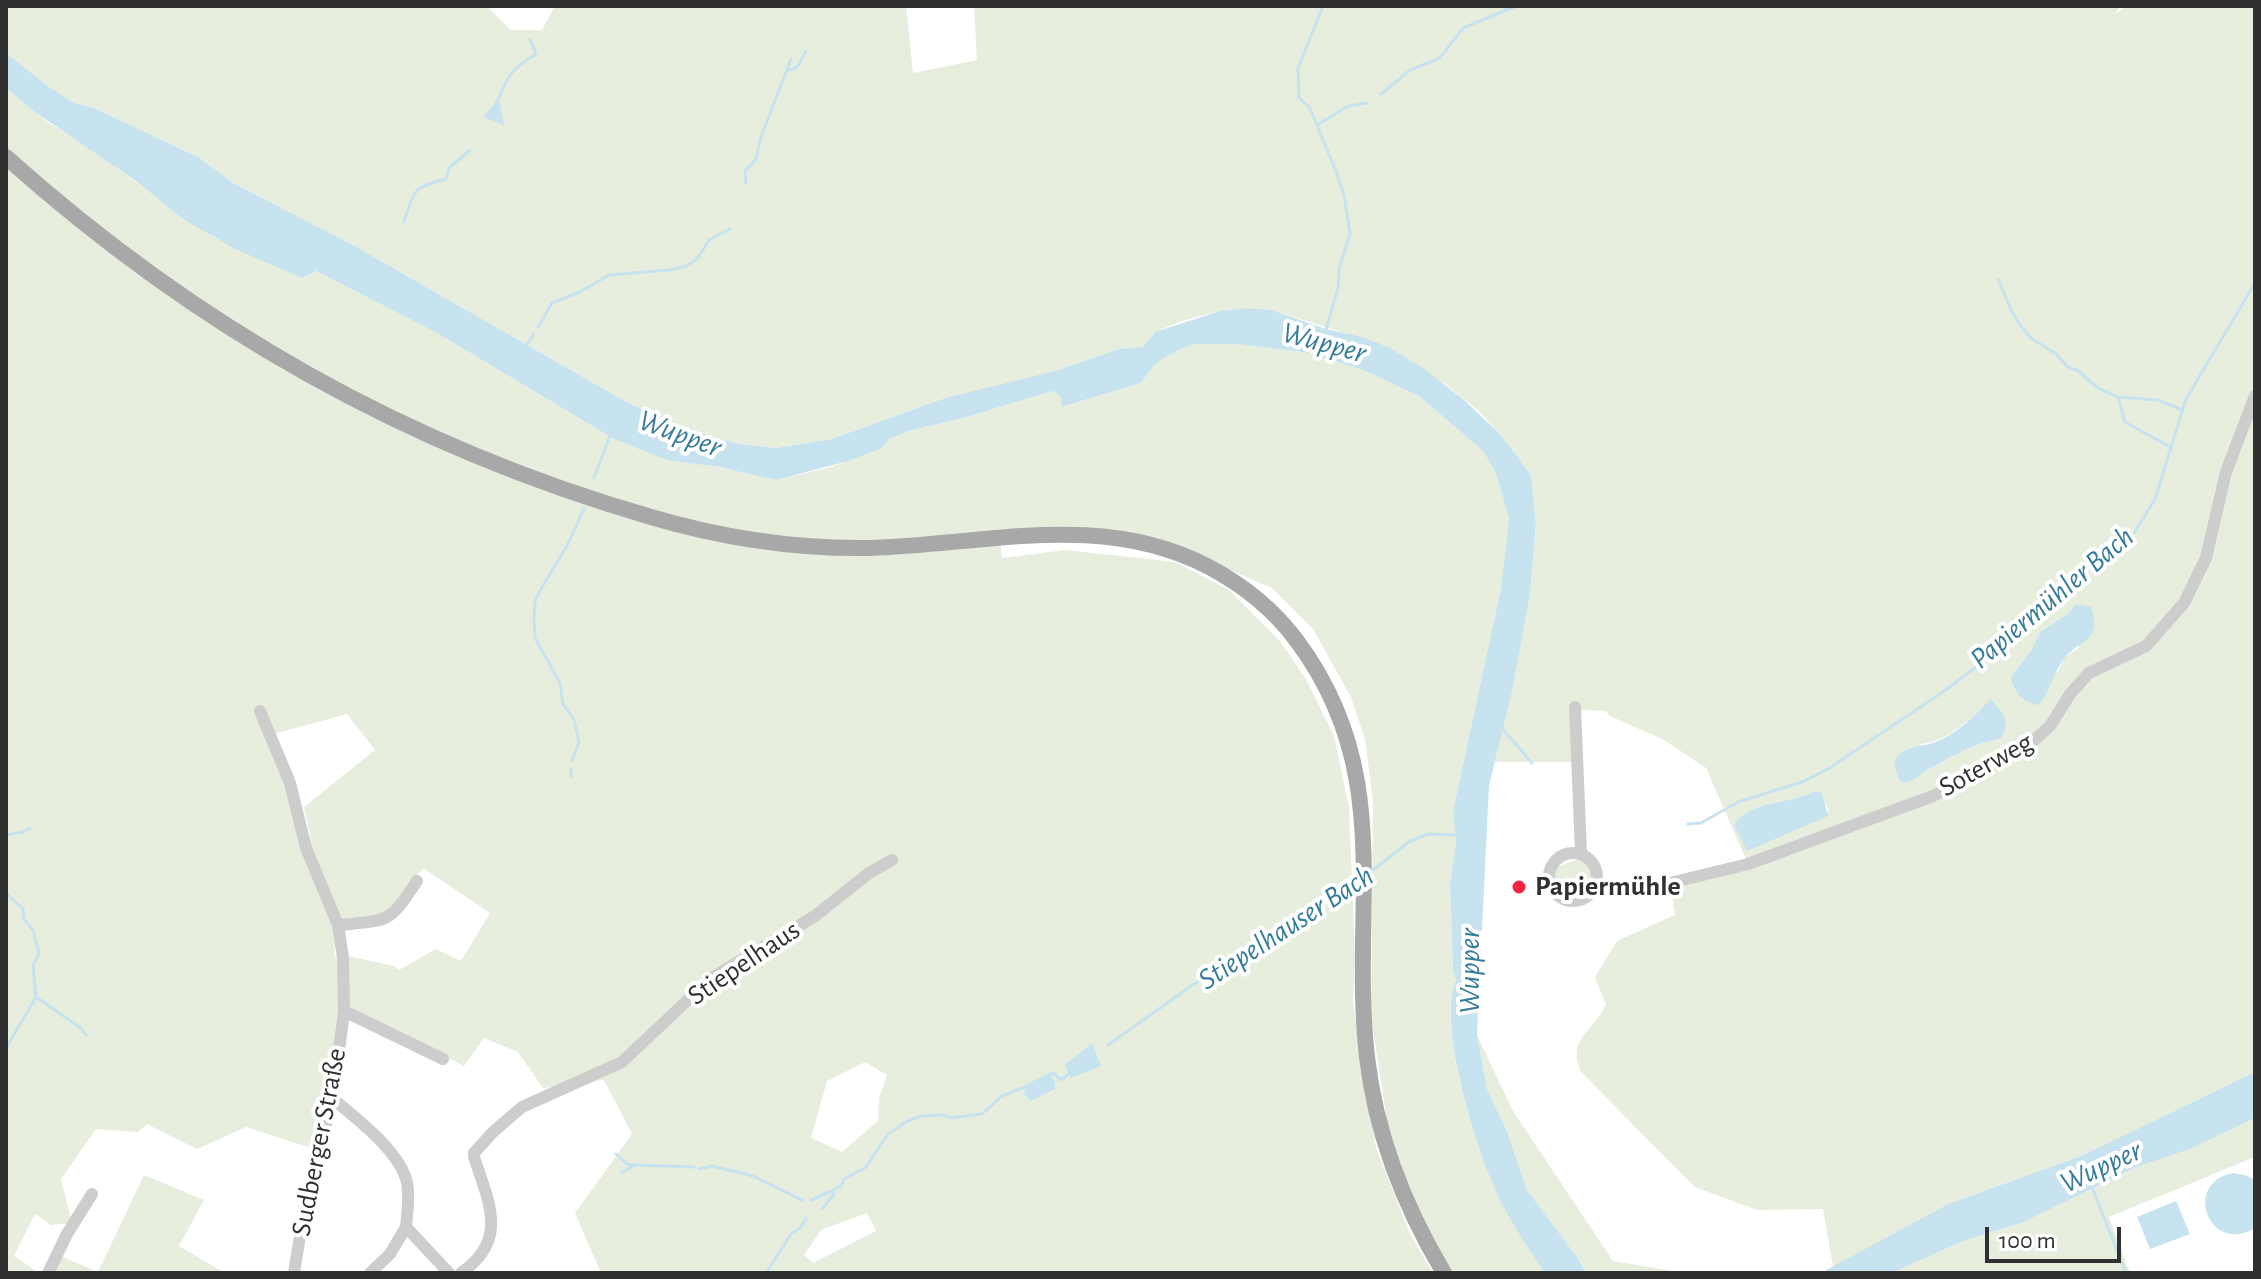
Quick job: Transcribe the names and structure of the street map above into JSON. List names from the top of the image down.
{
  "streets": {
    "street": ["Soterweg", "Stiepelhaus", "Sudberger Straße"]
  },
  "water": ["Wupper", "Papiermühler Bach", "Stiepelhauser Bach"],
  "places": ["Papiermühle"],
  "scale_bar": "100 m"
}
